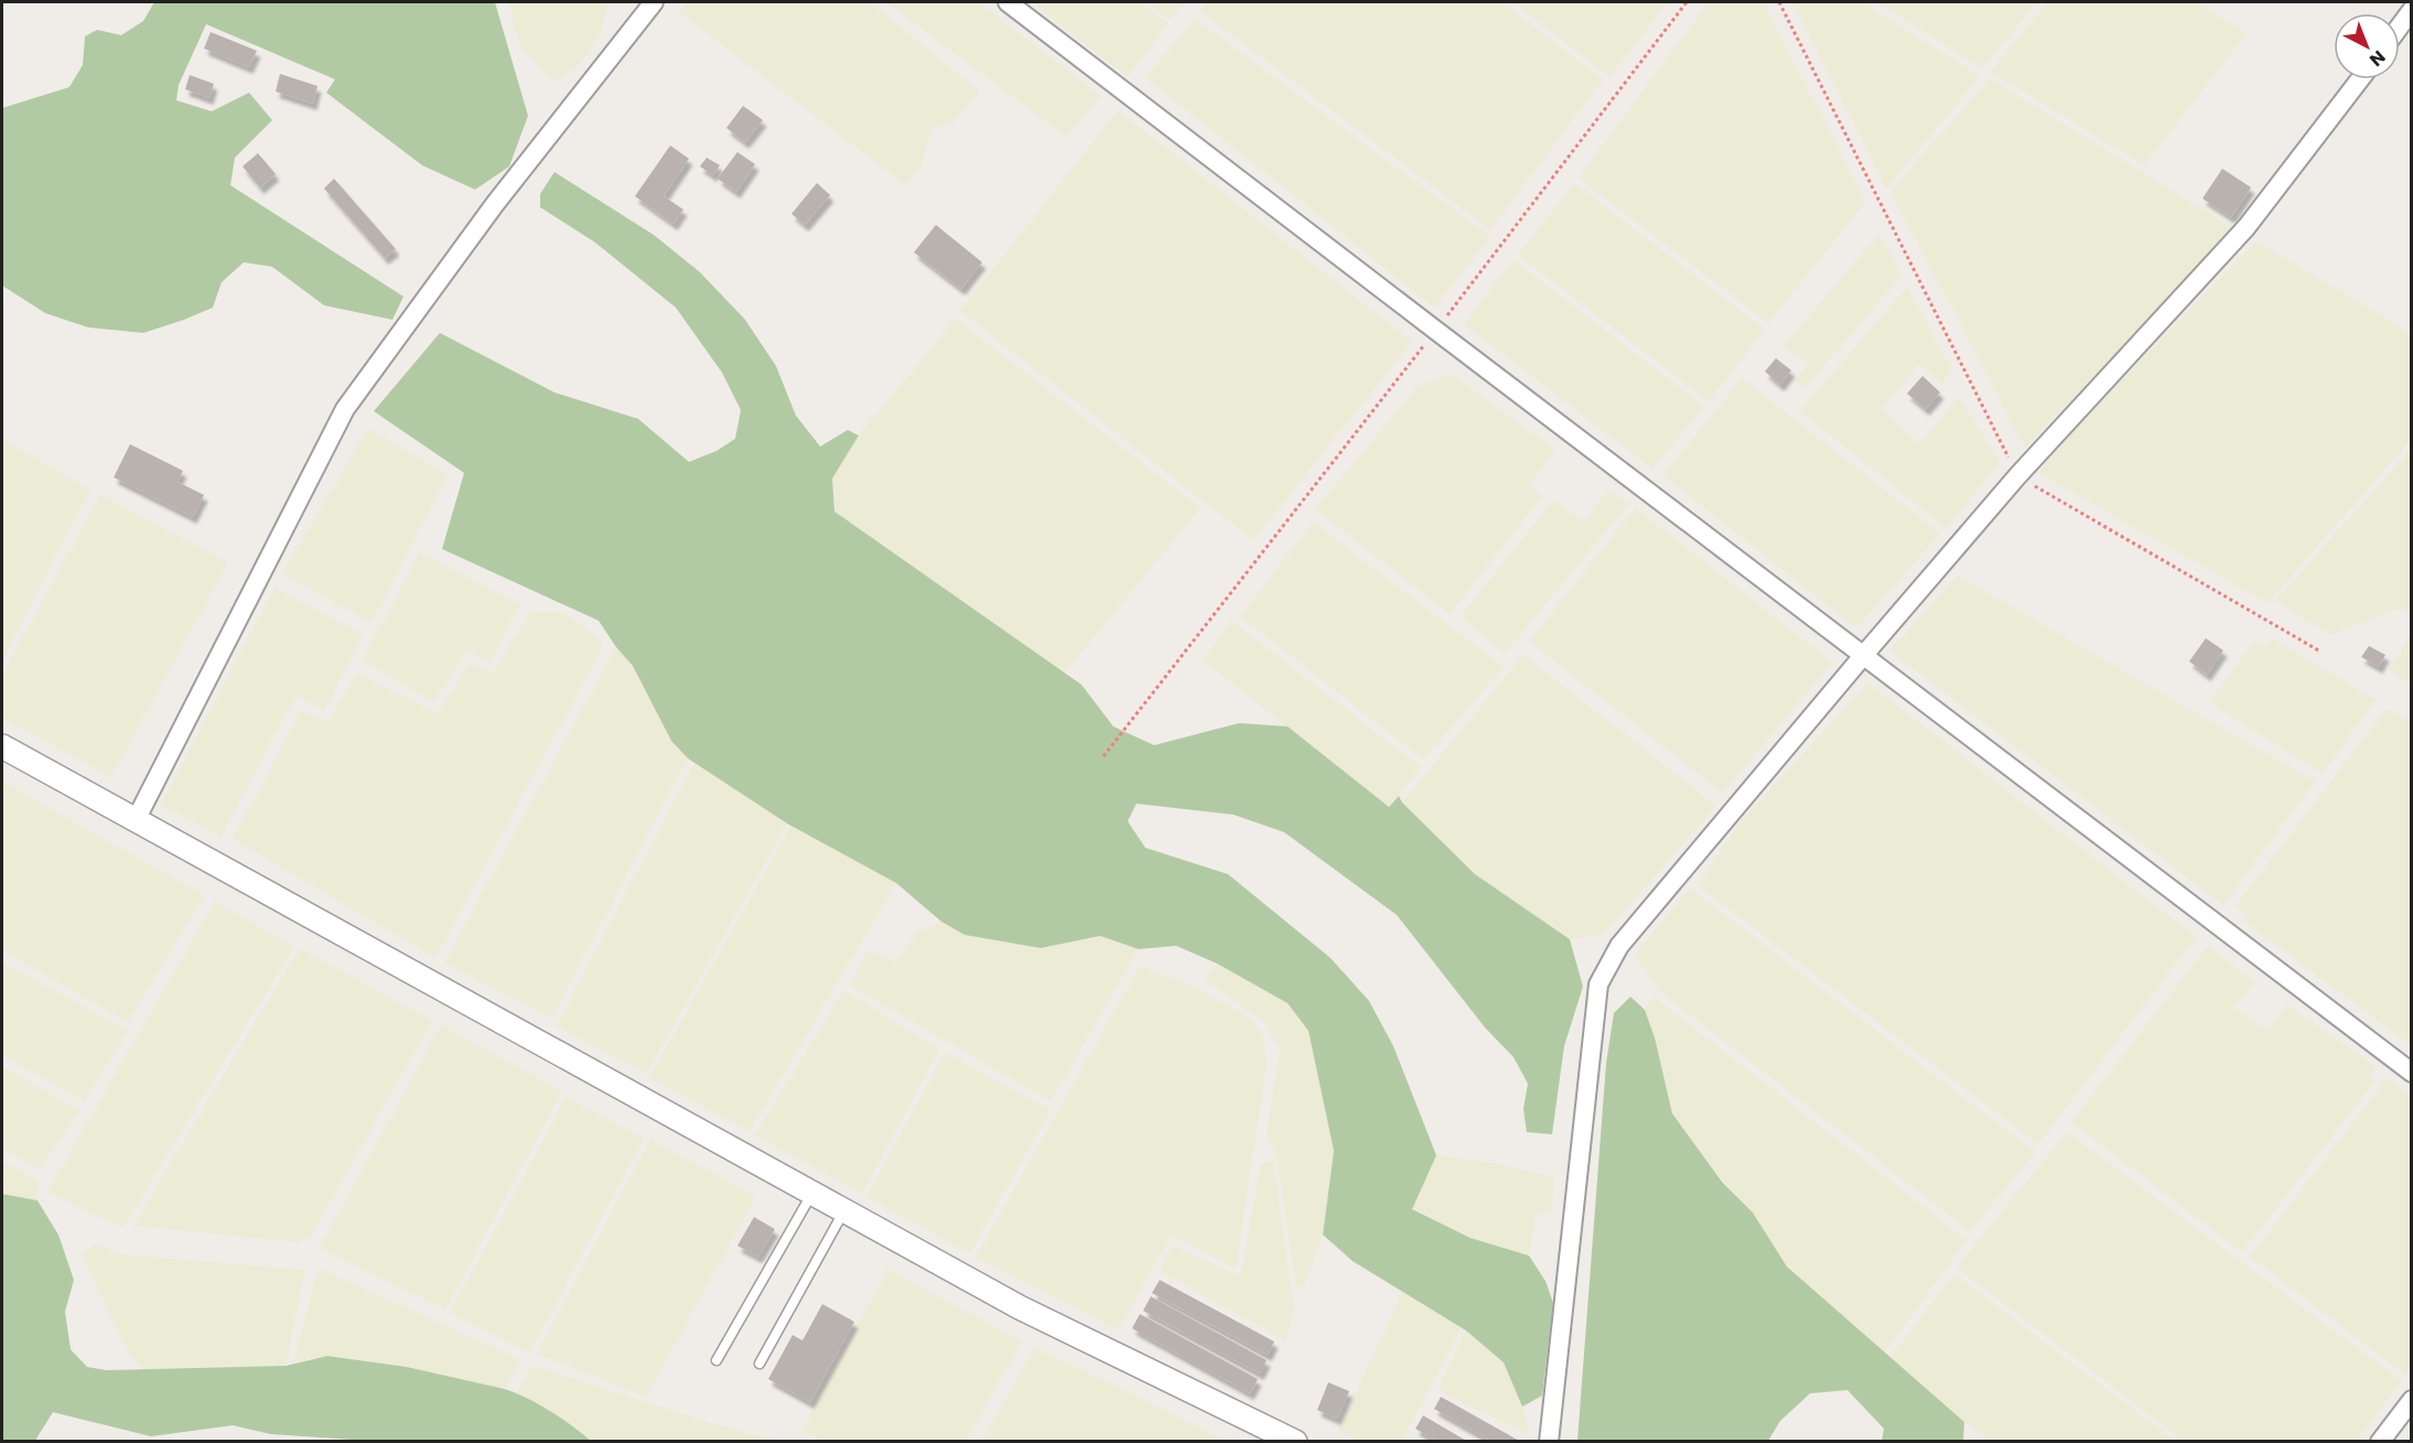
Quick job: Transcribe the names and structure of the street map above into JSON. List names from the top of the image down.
{
  "north": "bottom right"
}
